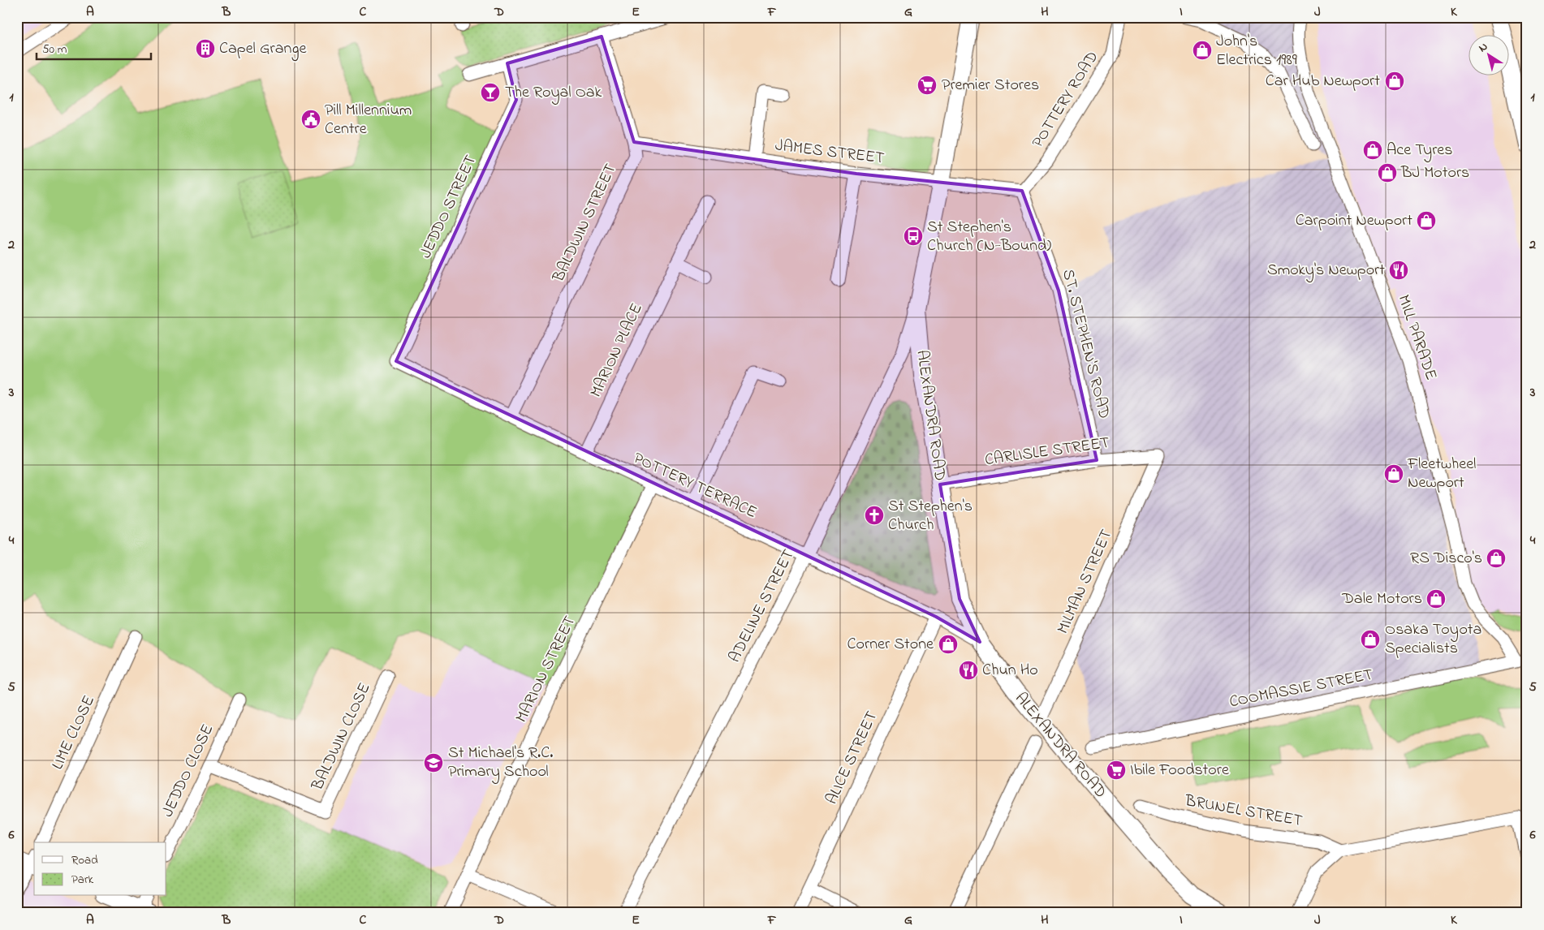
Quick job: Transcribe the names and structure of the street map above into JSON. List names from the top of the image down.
{
  "streets": {
    "street": [
      "POTTERY ROAD",
      "JAMES STREET",
      "JEDDO STREET",
      "BALDWIN STREET",
      "MILL PARADE",
      "ST. STEPHEN'S ROAD",
      "MARION PLACE",
      "ALEXANDRA ROAD",
      "CARLISLE STREET",
      "POTTERY TERRACE",
      "MILMAN STREET",
      "ADELINE STREET",
      "MARION STREET",
      "COOMASSIE STREET",
      "LIME CLOSE",
      "BALDWIN CLOSE",
      "ALICE STREET",
      "JEDDO CLOSE",
      "BRUNEL STREET"
    ]
  },
  "crossings": [
    ["POTTERY ROAD", "JAMES STREET"],
    ["POTTERY ROAD", "ST. STEPHEN'S ROAD"],
    ["JAMES STREET", "BALDWIN STREET"],
    ["JAMES STREET", "ST. STEPHEN'S ROAD"],
    ["JAMES STREET", "ALEXANDRA ROAD"],
    ["JEDDO STREET", "POTTERY TERRACE"],
    ["BALDWIN STREET", "POTTERY TERRACE"],
    ["MILL PARADE", "COOMASSIE STREET"],
    ["ST. STEPHEN'S ROAD", "CARLISLE STREET"],
    ["MARION PLACE", "POTTERY TERRACE"],
    ["ALEXANDRA ROAD", "CARLISLE STREET"],
    ["ALEXANDRA ROAD", "POTTERY TERRACE"],
    ["ALEXANDRA ROAD", "MILMAN STREET"],
    ["ALEXANDRA ROAD", "ADELINE STREET"],
    ["CARLISLE STREET", "MILMAN STREET"],
    ["POTTERY TERRACE", "ADELINE STREET"],
    ["POTTERY TERRACE", "MARION STREET"],
    ["POTTERY TERRACE", "ALICE STREET"],
    ["BALDWIN CLOSE", "JEDDO CLOSE"]
  ],
  "places": {
    "building": ["Capel Grange"],
    "shop": [
      "John's Electrics 1989",
      "Car Hub Newport",
      "Ace Tyres",
      "BJ Motors",
      "Carpoint Newport",
      "Fleetwheel Newport",
      "RS Disco's",
      "Dale Motors",
      "Osaka Toyota Specialists",
      "Corner Stone"
    ],
    "supermarket": ["Premier Stores", "Ibile Foodstore"],
    "bar": ["The Royal Oak"],
    "public building": ["Pill Millennium Centre"],
    "bus stop": ["St Stephen's Church (N-Bound)"],
    "restaurant": ["Smoky's Newport", "Chun Ho"],
    "church": ["St Stephen's Church"],
    "school or university": ["St Michael's R.C. Primary School"]
  },
  "legend": ["Road", "Park"],
  "scale_bar": "50 m",
  "north": "top left",
  "grid": {
    "columns": [
      "A",
      "B",
      "C",
      "D",
      "E",
      "F",
      "G",
      "H",
      "I",
      "J",
      "K"
    ],
    "rows": [
      "1",
      "2",
      "3",
      "4",
      "5",
      "6"
    ]
  }
}
